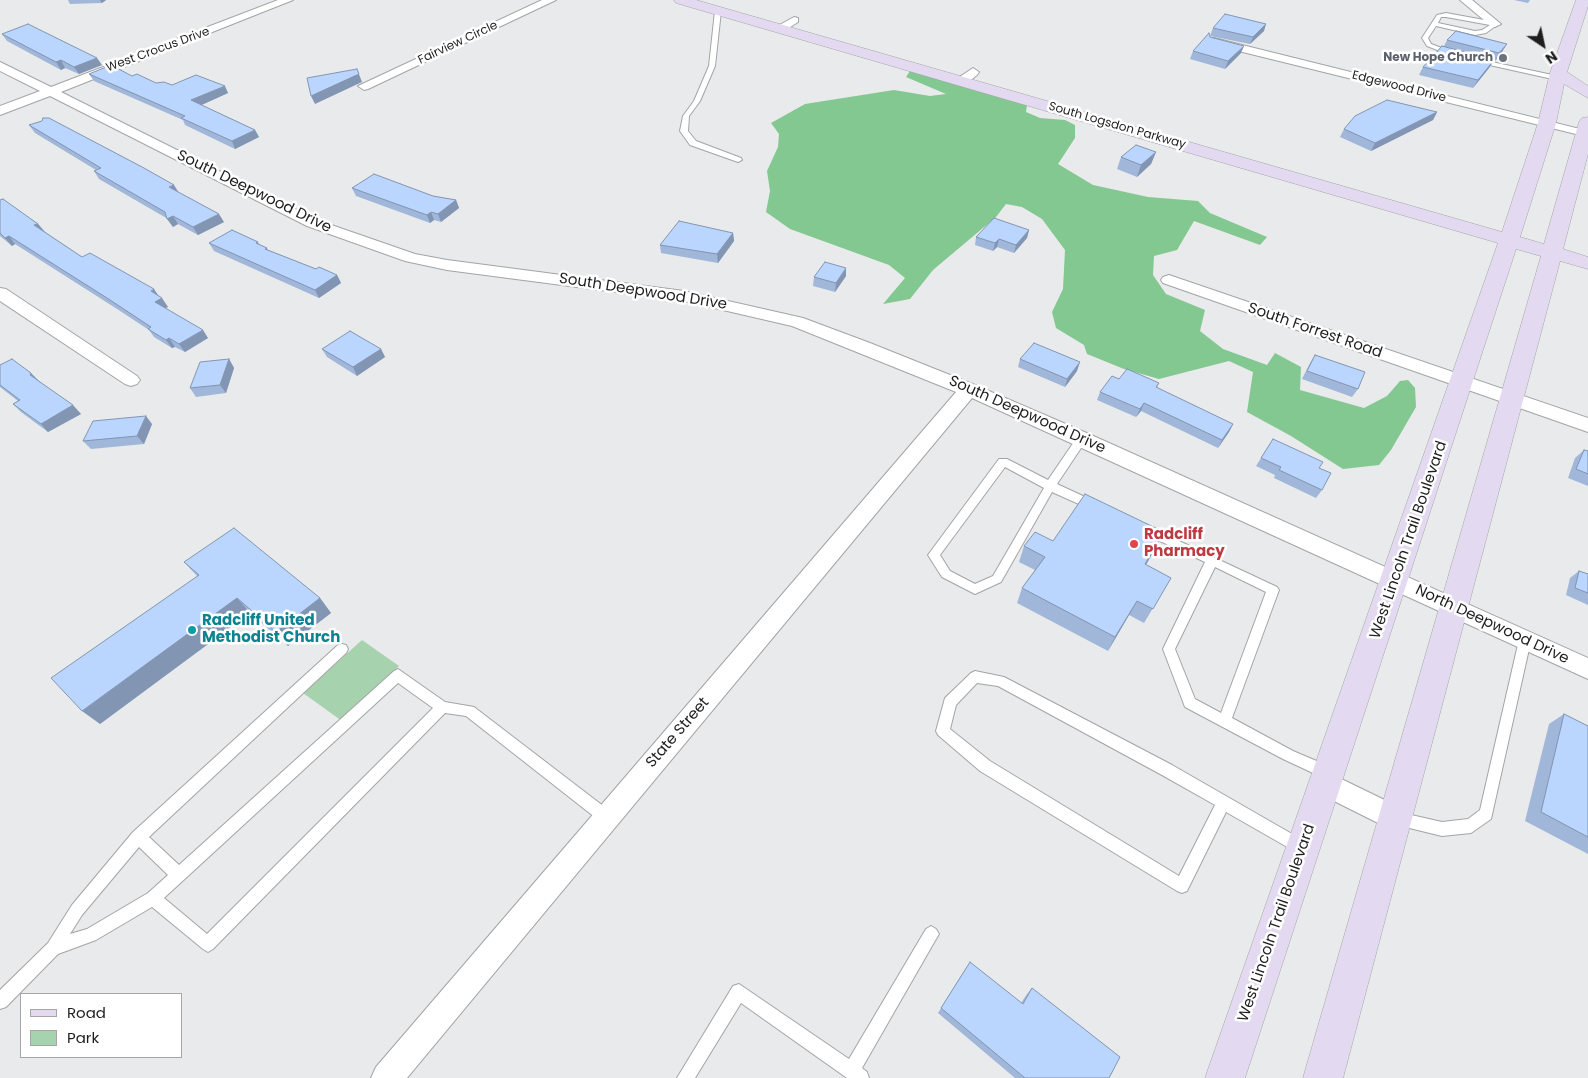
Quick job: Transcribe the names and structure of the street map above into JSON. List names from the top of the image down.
{
  "streets": {
    "main road": ["South Logsdon Parkway", "West Lincoln Trail Boulevard"],
    "street": [
      "Fairview Circle",
      "West Crocus Drive",
      "Edgewood Drive",
      "South Deepwood Drive",
      "South Forrest Road",
      "North Deepwood Drive",
      "State Street"
    ]
  },
  "crossings": [
    ["West Crocus Drive", "South Deepwood Drive"],
    ["Edgewood Drive", "West Lincoln Trail Boulevard"],
    ["South Logsdon Parkway", "West Lincoln Trail Boulevard"],
    ["South Deepwood Drive", "West Lincoln Trail Boulevard"],
    ["South Deepwood Drive", "North Deepwood Drive"],
    ["South Deepwood Drive", "State Street"],
    ["South Forrest Road", "West Lincoln Trail Boulevard"],
    ["West Lincoln Trail Boulevard", "North Deepwood Drive"]
  ],
  "places": ["New Hope Church", "Radcliff Pharmacy", "Radcliff United Methodist Church"],
  "legend": ["Road", "Park"],
  "north": "bottom right"
}
